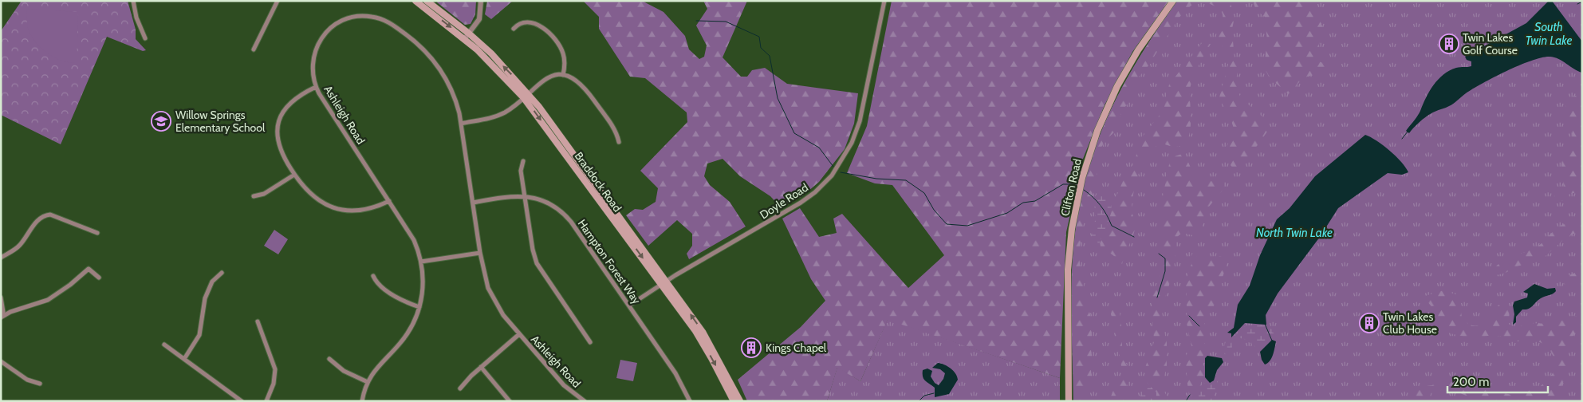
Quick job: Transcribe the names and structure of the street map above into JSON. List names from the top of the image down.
{
  "streets": {
    "main road": ["Braddock Road", "Clifton Road"],
    "street": ["Ashleigh Road", "Doyle Road", "Hampton Forest Way"]
  },
  "crossings": [
    ["Ashleigh Road", "Hampton Forest Way"],
    ["Braddock Road", "Doyle Road"],
    ["Doyle Road", "Hampton Forest Way"]
  ],
  "water": ["South Twin Lake", "North Twin Lake"],
  "places": {
    "building": ["Twin Lakes Golf Course", "Twin Lakes Club House", "Kings Chapel"],
    "school or university": ["Willow Springs Elementary School"]
  },
  "scale_bar": "200 m"
}
